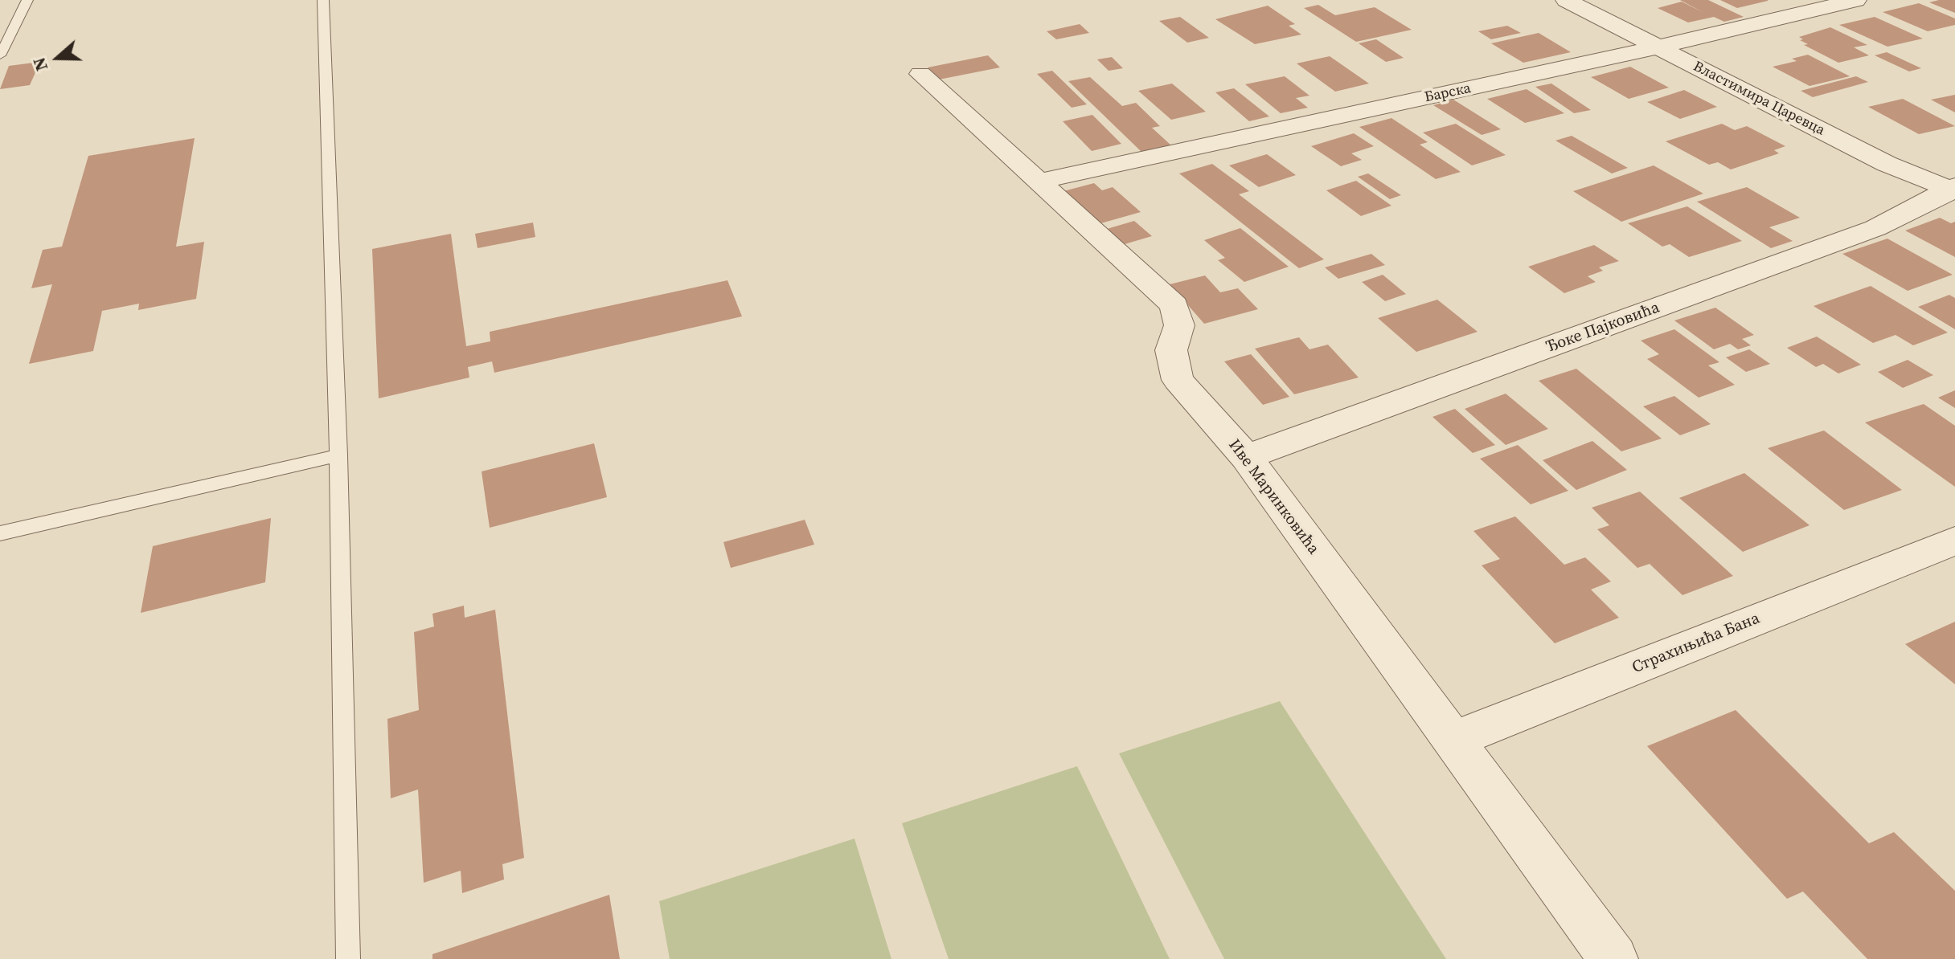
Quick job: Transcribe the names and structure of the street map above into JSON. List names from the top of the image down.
{
  "streets": {
    "street": [
      "Барска",
      "Властимира Царевца",
      "Ђоке Пајковића",
      "Иве Маринковића",
      "Страхињића Бана"
    ]
  },
  "crossings": [
    ["Барска", "Властимира Царевца"],
    ["Барска", "Иве Маринковића"],
    ["Властимира Царевца", "Ђоке Пајковића"],
    ["Ђоке Пајковића", "Иве Маринковића"],
    ["Иве Маринковића", "Страхињића Бана"]
  ],
  "north": "left"
}
